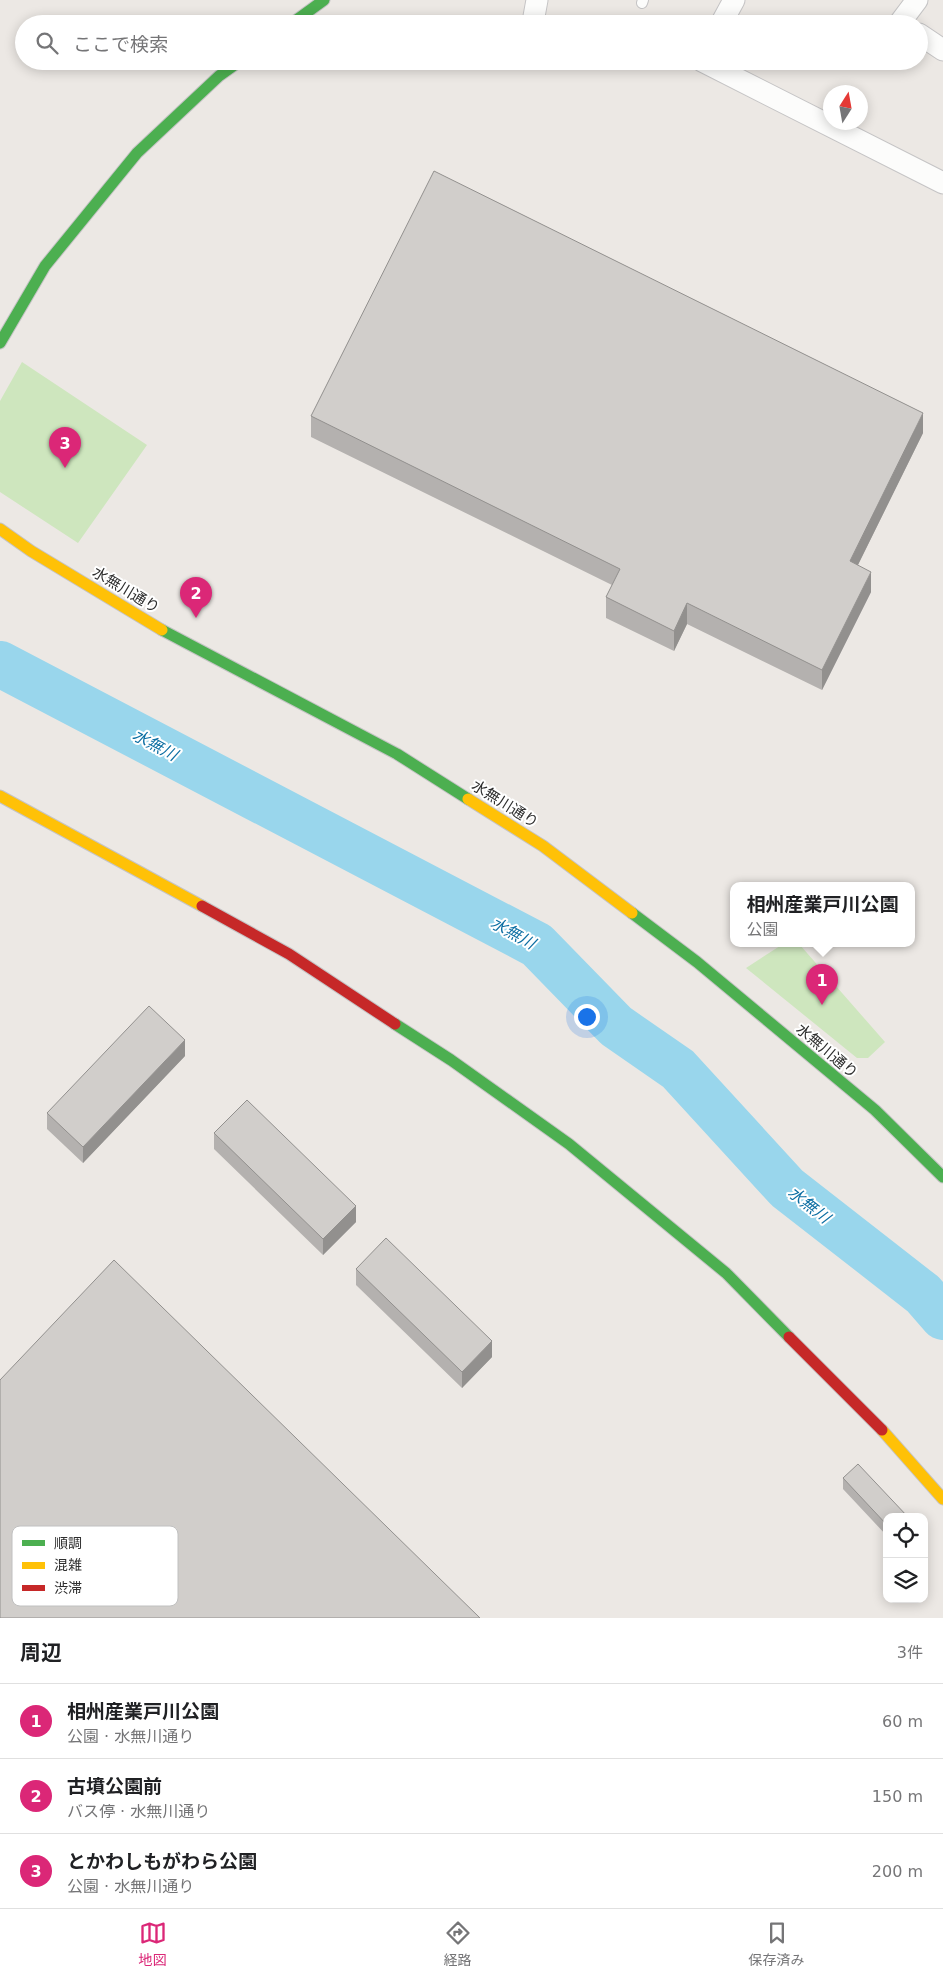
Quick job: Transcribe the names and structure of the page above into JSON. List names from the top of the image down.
{
  "streets": {
    "street": ["水無川通り"]
  },
  "water": ["水無川"],
  "legend": ["順調", "混雑", "渋滞"],
  "north": "top",
  "page": {
    "search": "ここで検索",
    "pins": ["3", "2", "1"],
    "popup": ["相州産業戸川公園", "公園"],
    "heading": ["周辺", "3件"],
    "list": [
      {
        "mark": "1",
        "name": "相州産業戸川公園",
        "note": "公園 · 水無川通り",
        "value": "60 m"
      },
      {
        "mark": "2",
        "name": "古墳公園前",
        "note": "バス停 · 水無川通り",
        "value": "150 m"
      },
      {
        "mark": "3",
        "name": "とかわしもがわら公園",
        "note": "公園 · 水無川通り",
        "value": "200 m"
      }
    ],
    "nav": ["地図", "経路", "保存済み"]
  }
}
